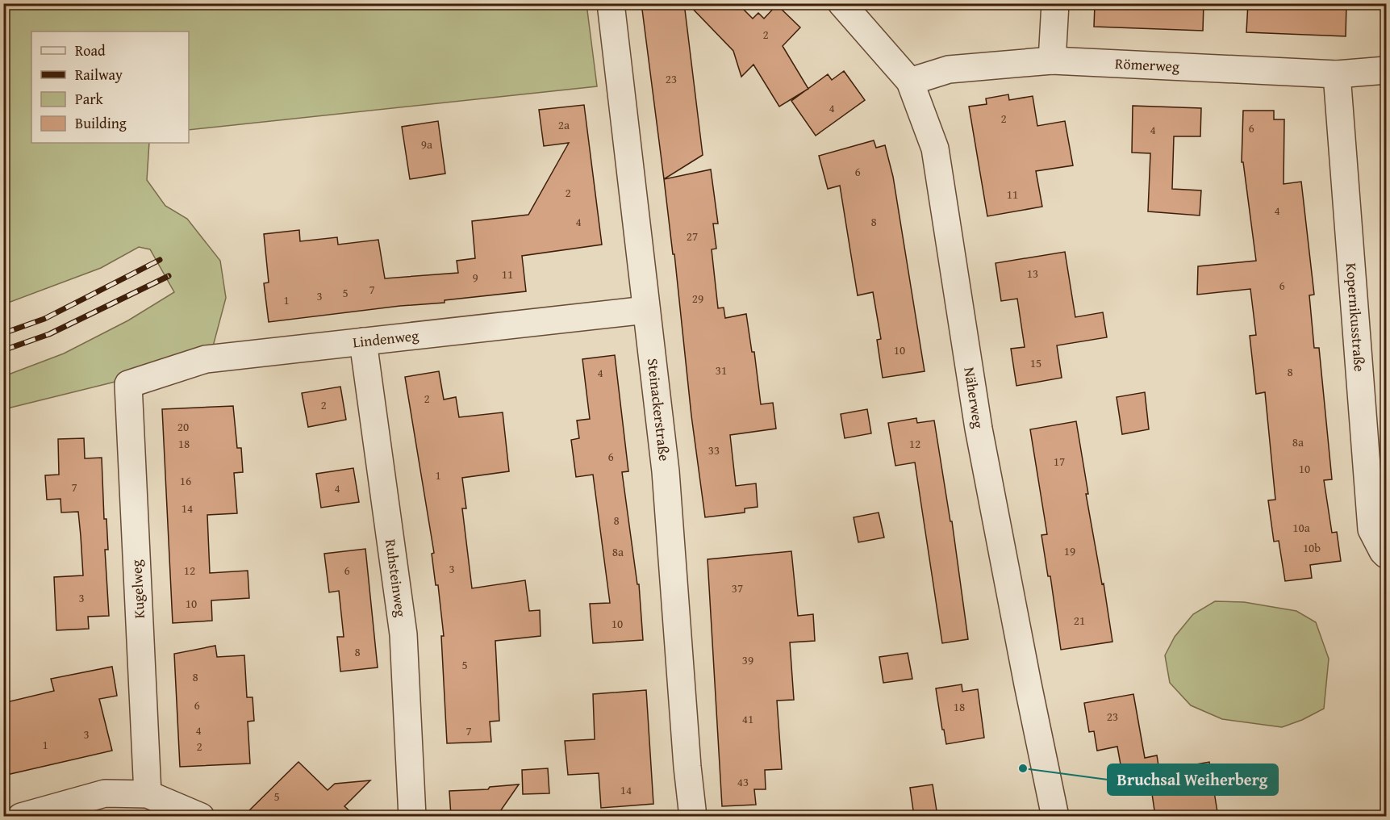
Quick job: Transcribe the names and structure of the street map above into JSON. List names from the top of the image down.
{
  "streets": {
    "street": [
      "Römerweg",
      "Kopernikusstraße",
      "Lindenweg",
      "Näherweg",
      "Steinackerstraße",
      "Ruhsteinweg",
      "Kugelweg"
    ]
  },
  "crossings": [
    ["Römerweg", "Kopernikusstraße"],
    ["Römerweg", "Näherweg"],
    ["Lindenweg", "Steinackerstraße"],
    ["Lindenweg", "Ruhsteinweg"],
    ["Lindenweg", "Kugelweg"]
  ],
  "places": ["Bruchsal Weiherberg"],
  "house_numbers": [
    "2",
    "23",
    "4",
    "2",
    "2a",
    "6",
    "4",
    "9a",
    "6",
    "2",
    "11",
    "4",
    "4",
    "8",
    "27",
    "13",
    "11",
    "9",
    "6",
    "7",
    "5",
    "3",
    "29",
    "1",
    "10",
    "15",
    "31",
    "8",
    "4",
    "2",
    "2",
    "20",
    "8a",
    "18",
    "12",
    "33",
    "6",
    "17",
    "10",
    "1",
    "16",
    "7",
    "4",
    "14",
    "8",
    "10a",
    "10b",
    "19",
    "8a",
    "3",
    "12",
    "6",
    "37",
    "3",
    "10",
    "21",
    "10",
    "8",
    "39",
    "5",
    "8",
    "6",
    "18",
    "23",
    "41",
    "4",
    "7",
    "3",
    "1",
    "2",
    "43",
    "14",
    "5"
  ],
  "legend": [
    "Road",
    "Railway",
    "Park",
    "Building"
  ]
}
